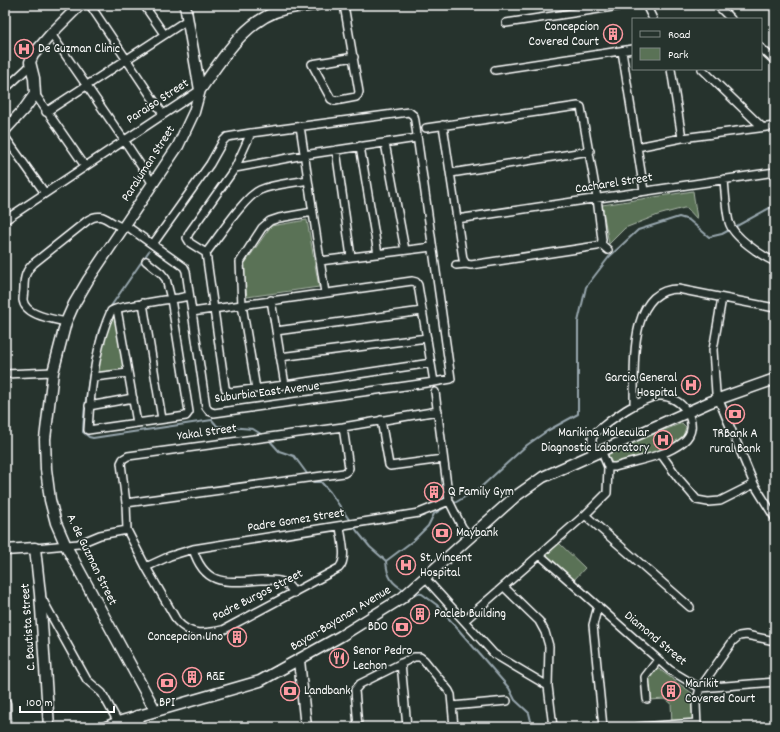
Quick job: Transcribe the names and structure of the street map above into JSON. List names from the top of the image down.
{
  "streets": {
    "street": [
      "Paraiso Street",
      "Paraluman Street",
      "Cacharel Street",
      "Suburbia East Avenue",
      "Yakal Street",
      "Padre Gomez Street",
      "A. de Guzman Street",
      "Padre Burgos Street",
      "Bayan-Bayanan Avenue",
      "C. Bautista Street",
      "Diamond Street"
    ]
  },
  "crossings": [
    ["Paraiso Street", "Paraluman Street"],
    ["Paraluman Street", "Suburbia East Avenue"],
    ["Paraluman Street", "A. de Guzman Street"],
    ["Yakal Street", "Padre Burgos Street"],
    ["Padre Gomez Street", "Padre Burgos Street"],
    ["A. de Guzman Street", "Bayan-Bayanan Avenue"]
  ],
  "places": {
    "building": [
      "Concepcion Covered Court",
      "Q Family Gym",
      "Pacleb Building",
      "Concepcion Uno",
      "RāE",
      "Marikit Covered Court"
    ],
    "hospital": [
      "De Guzman Clinic",
      "Garcia General Hospital",
      "Marikina Molecular Diagnostic Laboratory",
      "St. Vincent Hospital"
    ],
    "bank": [
      "TRBank A rural Bank",
      "Maybank",
      "BDO",
      "BPI",
      "Landbank"
    ],
    "restaurant": ["Senor Pedro Lechon"]
  },
  "legend": ["Road", "Park"],
  "scale_bar": "100 m"
}
